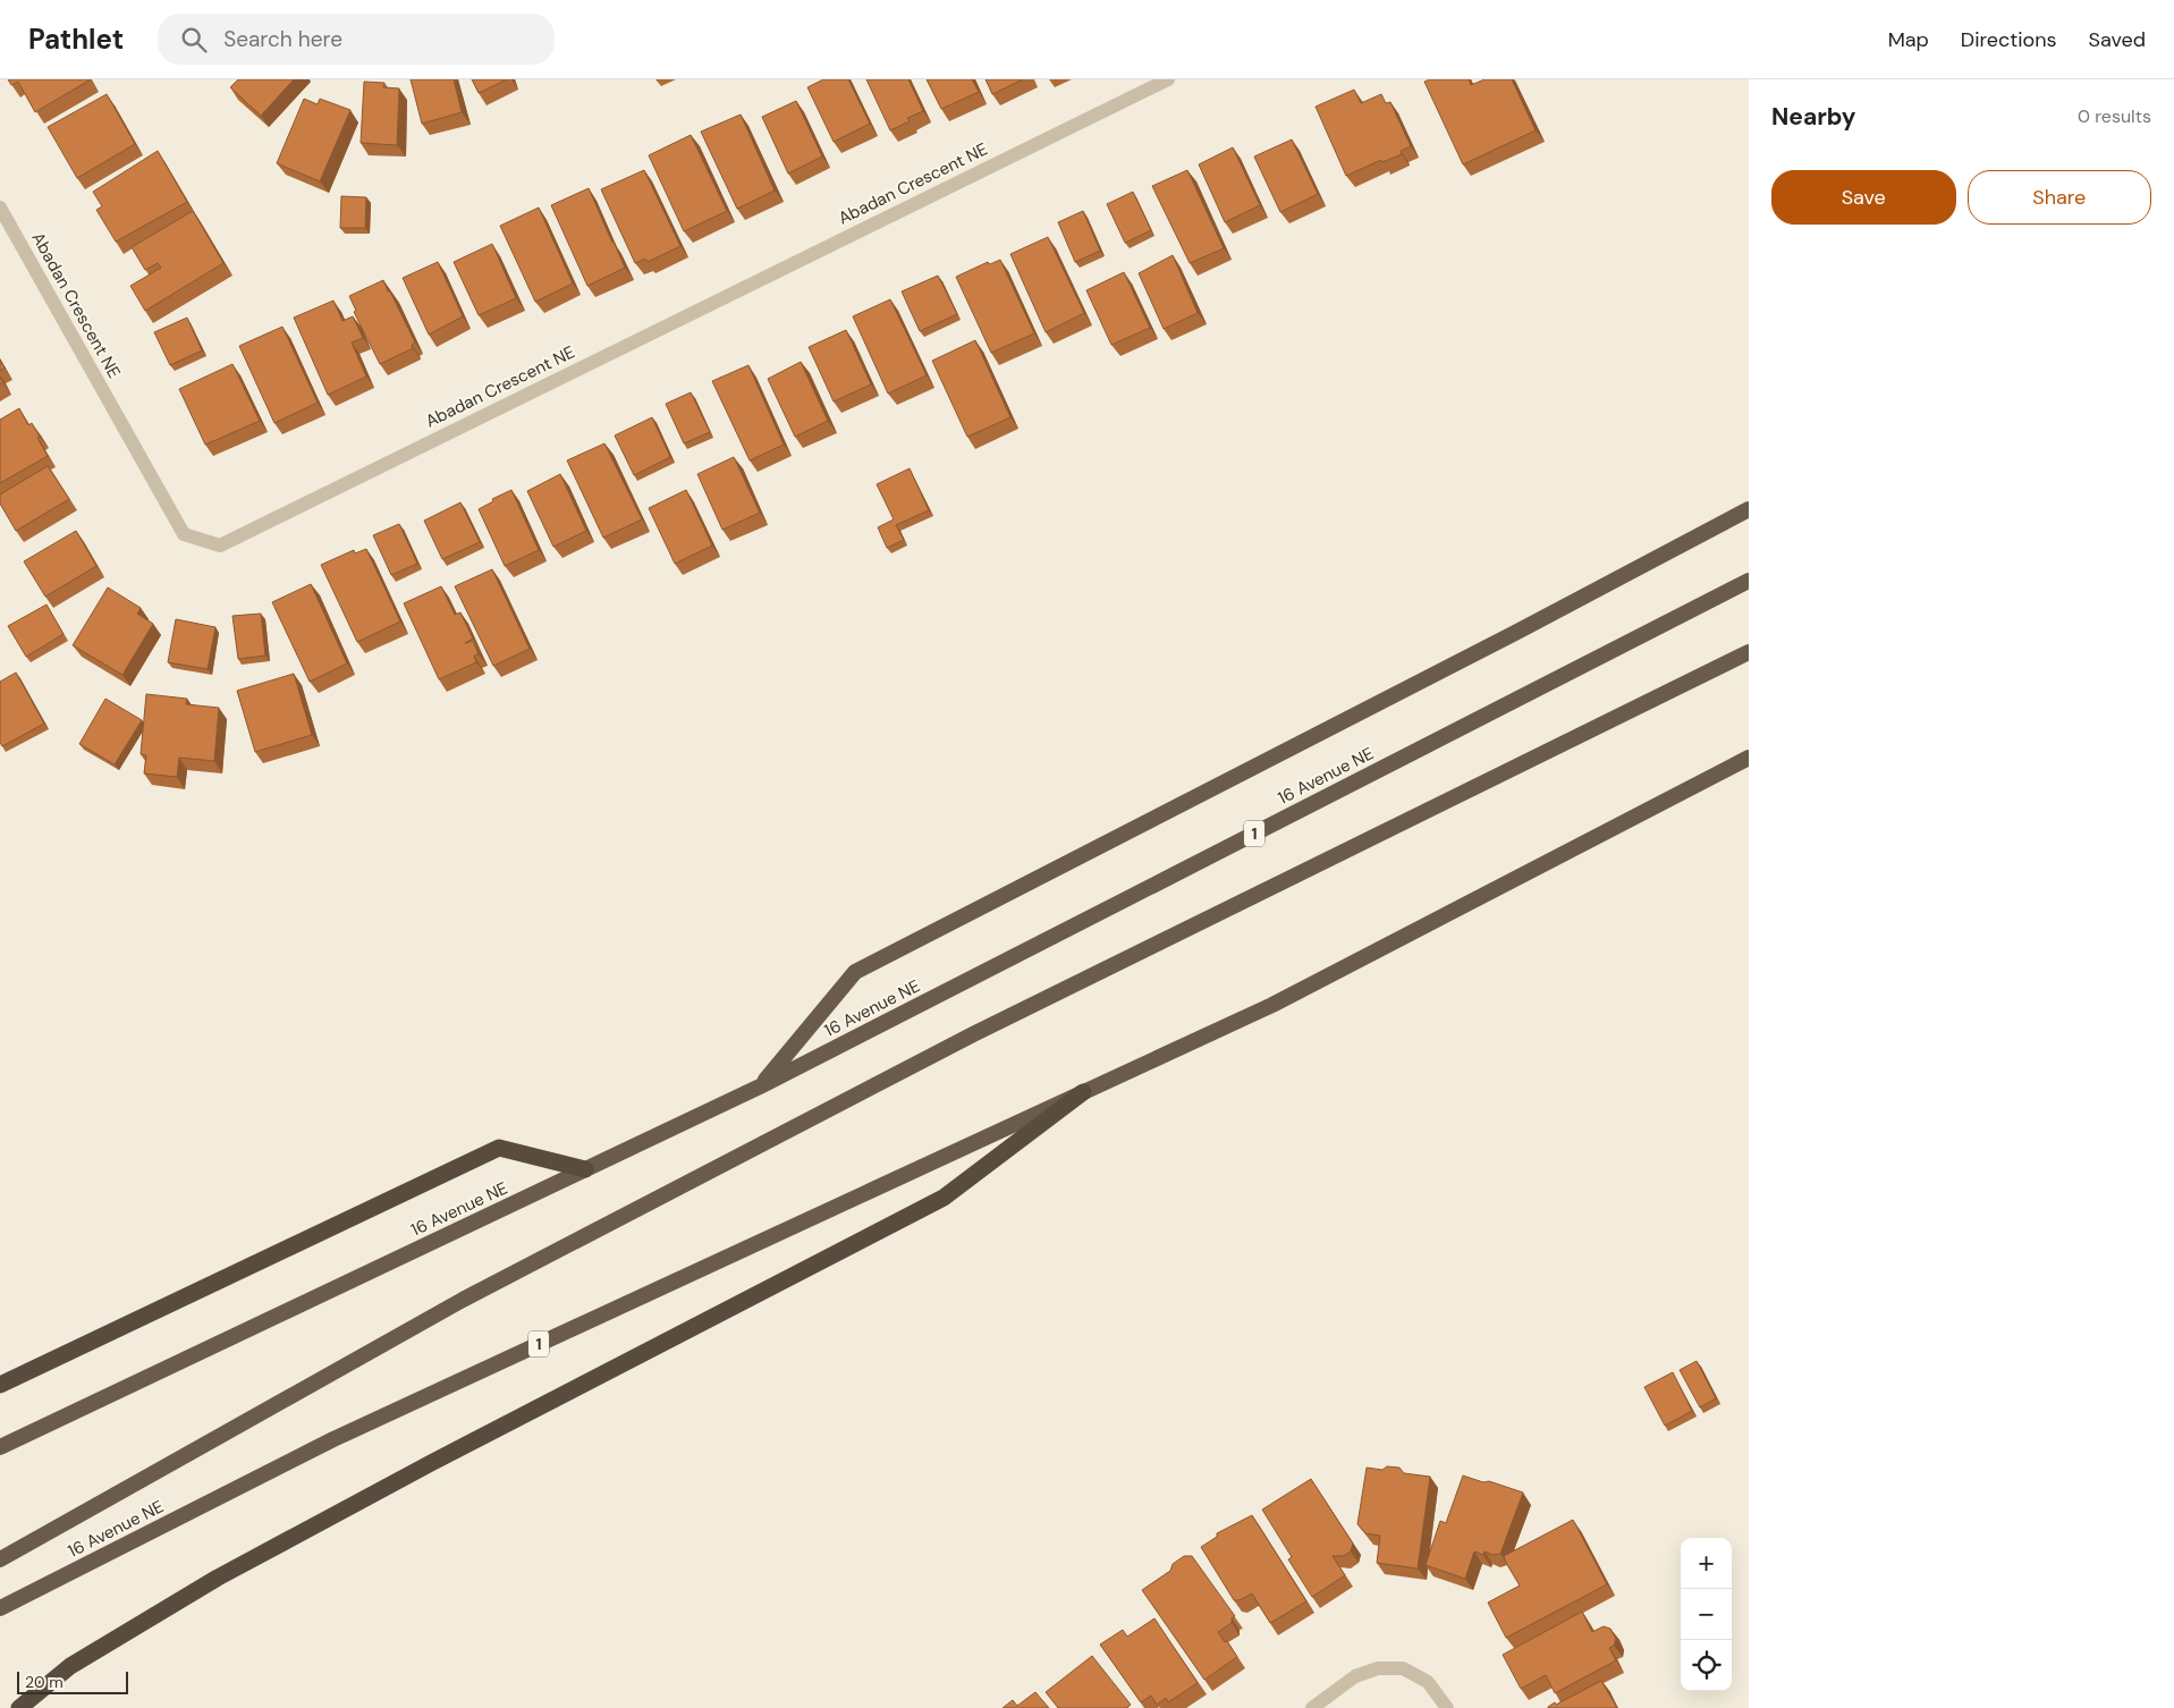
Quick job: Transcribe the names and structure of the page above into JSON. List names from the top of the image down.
{
  "streets": {
    "highway": ["16 Avenue NE", "1"],
    "street": ["Abadan Crescent NE"]
  },
  "scale_bar": "20 m",
  "page": {
    "header": "Pathlet",
    "search": "Search here",
    "nav": ["Map", "Directions", "Saved"],
    "heading": ["Nearby", "0 results"],
    "buttons": ["Save", "Share"],
    "map_buttons": ["+", "−"],
    "scale": "20 m"
  }
}
